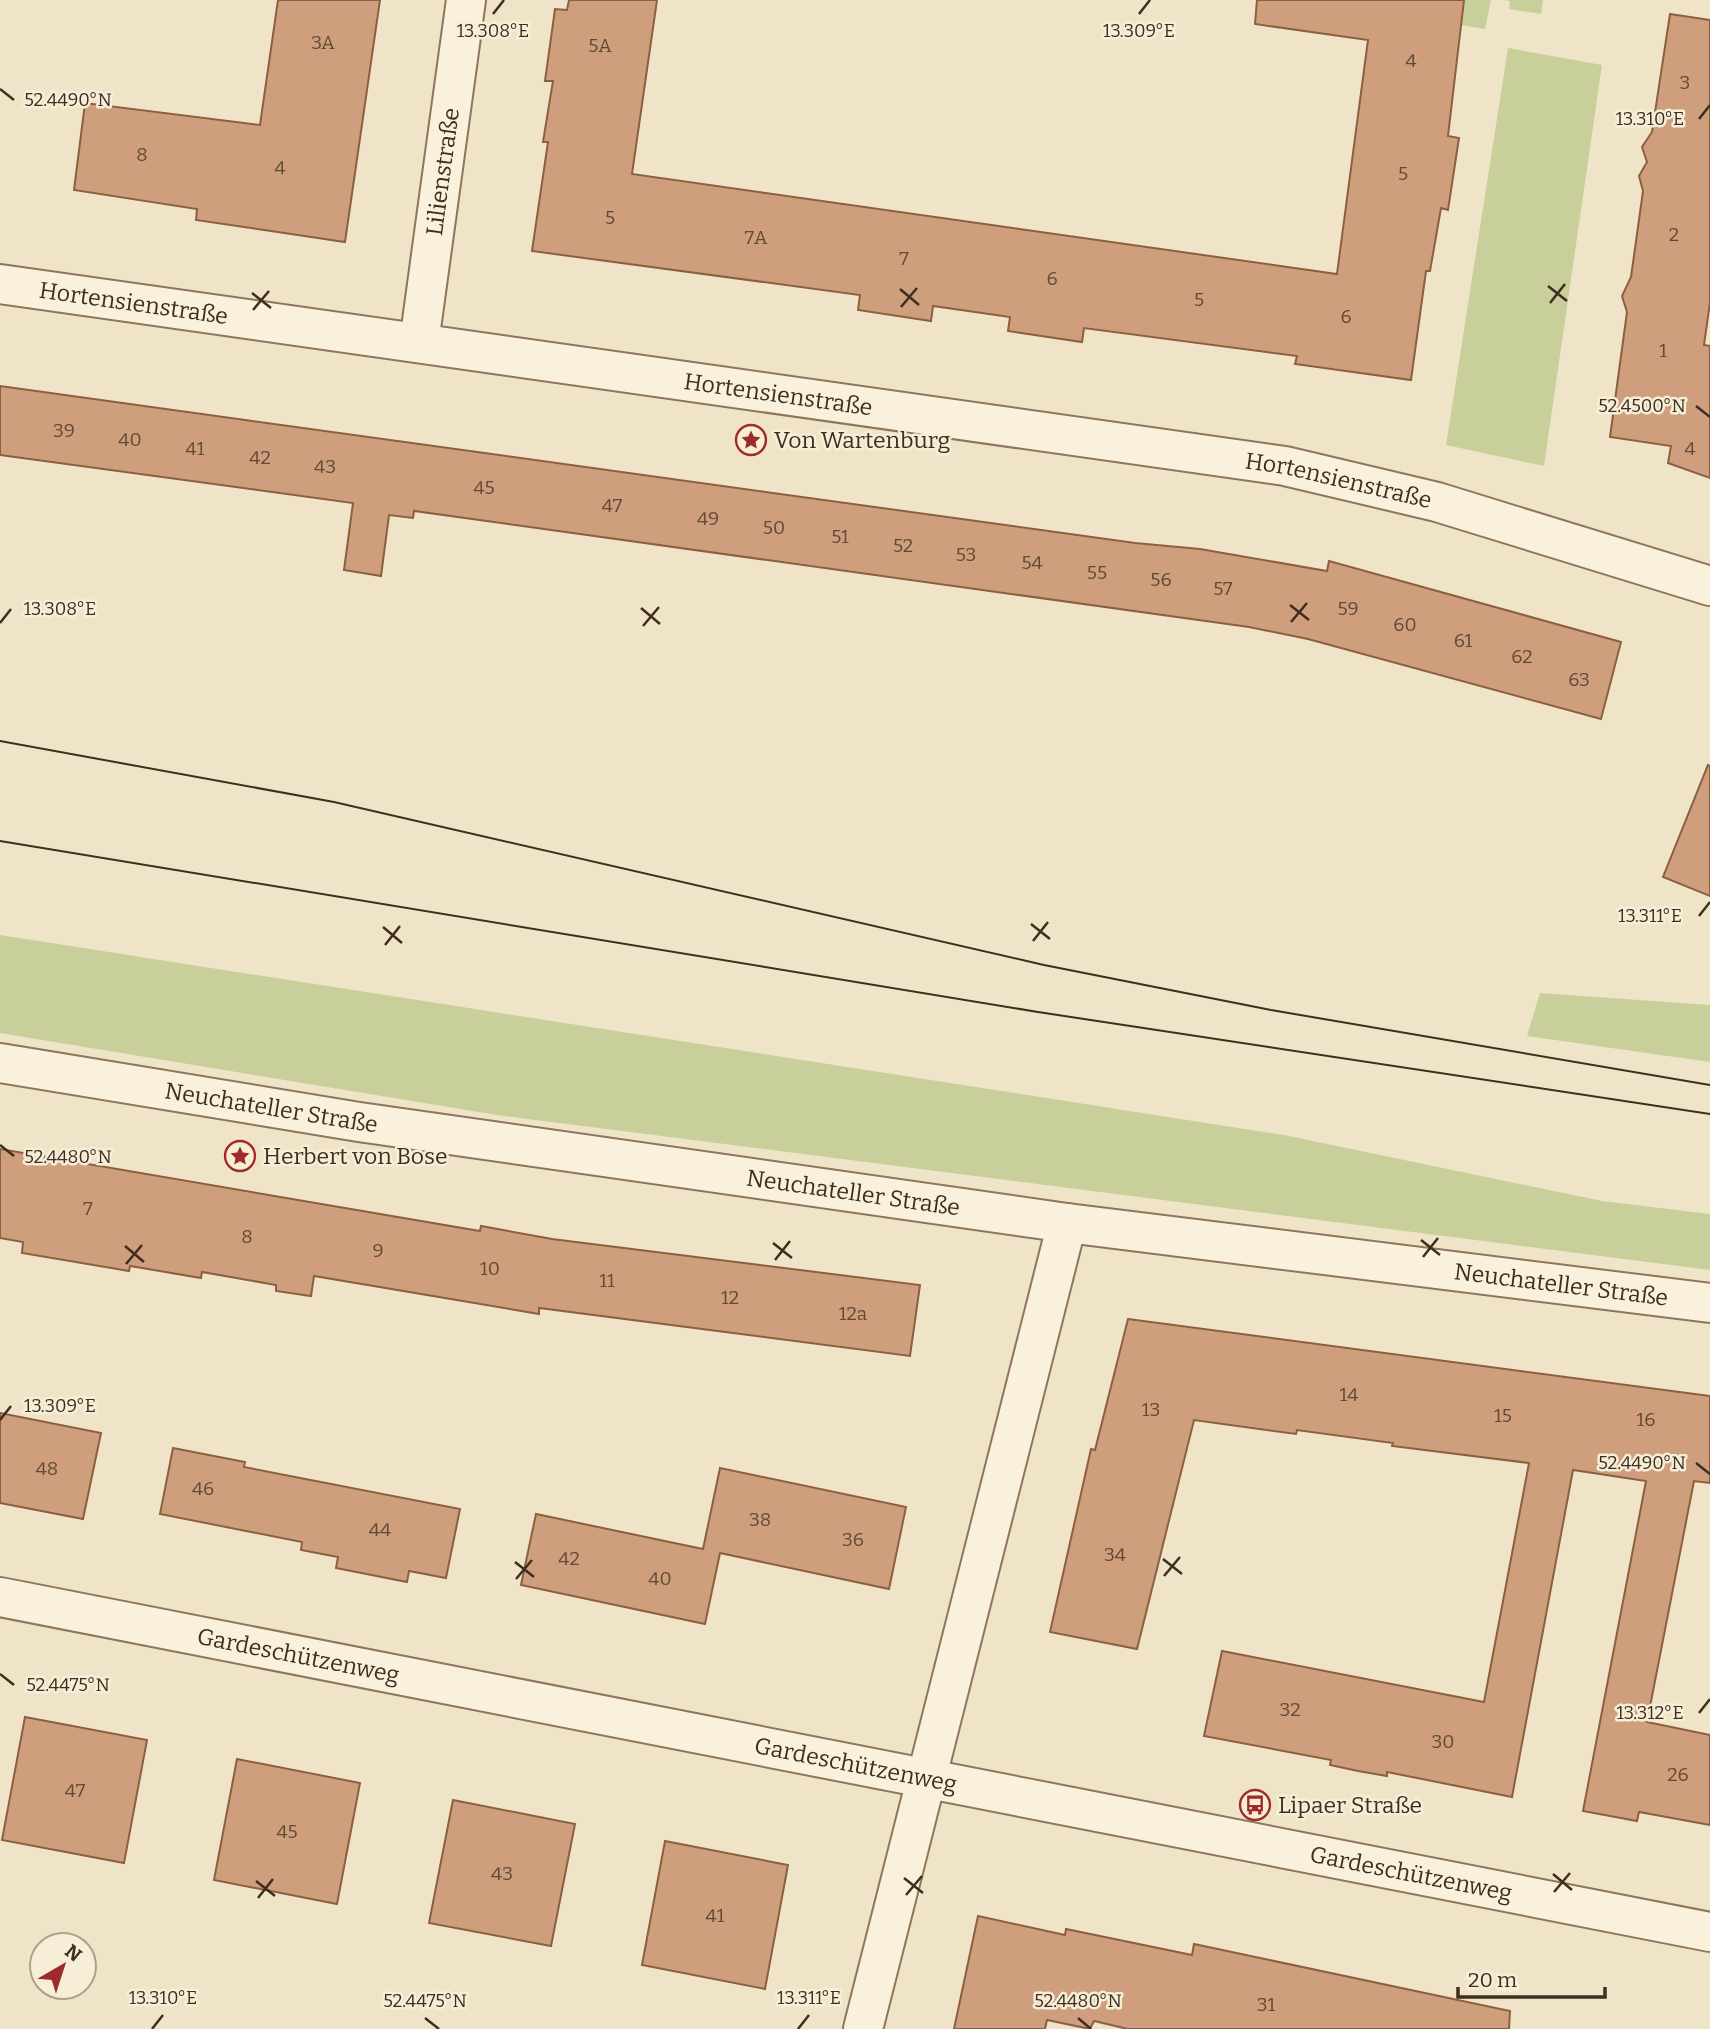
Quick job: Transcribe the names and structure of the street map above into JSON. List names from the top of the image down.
{
  "streets": {
    "street": [
      "Lilienstraße",
      "Hortensienstraße",
      "Neuchateller Straße",
      "Gardeschützenweg"
    ]
  },
  "crossings": [
    ["Lilienstraße", "Hortensienstraße"]
  ],
  "places": {
    "place": ["Von Wartenburg", "Herbert von Bose"],
    "bus stop": ["Lipaer Straße"]
  },
  "house_numbers": [
    "3A",
    "5A",
    "4",
    "3",
    "8",
    "4",
    "5",
    "5",
    "2",
    "7A",
    "7",
    "6",
    "5",
    "6",
    "1",
    "39",
    "40",
    "41",
    "4",
    "42",
    "43",
    "45",
    "47",
    "49",
    "50",
    "51",
    "52",
    "53",
    "54",
    "55",
    "56",
    "57",
    "59",
    "60",
    "61",
    "62",
    "63",
    "7",
    "8",
    "9",
    "10",
    "11",
    "12",
    "12a",
    "14",
    "13",
    "15",
    "16",
    "48",
    "46",
    "38",
    "44",
    "36",
    "34",
    "42",
    "40",
    "32",
    "30",
    "26",
    "47",
    "45",
    "43",
    "41",
    "31"
  ],
  "scale_bar": "20 m",
  "north": "top right",
  "coordinates": [
    "13.308°E",
    "13.309°E",
    "52.4490°N",
    "13.310°E",
    "52.4500°N",
    "13.311°E",
    "52.4480°N",
    "52.4475°N",
    "13.312°E"
  ]
}
